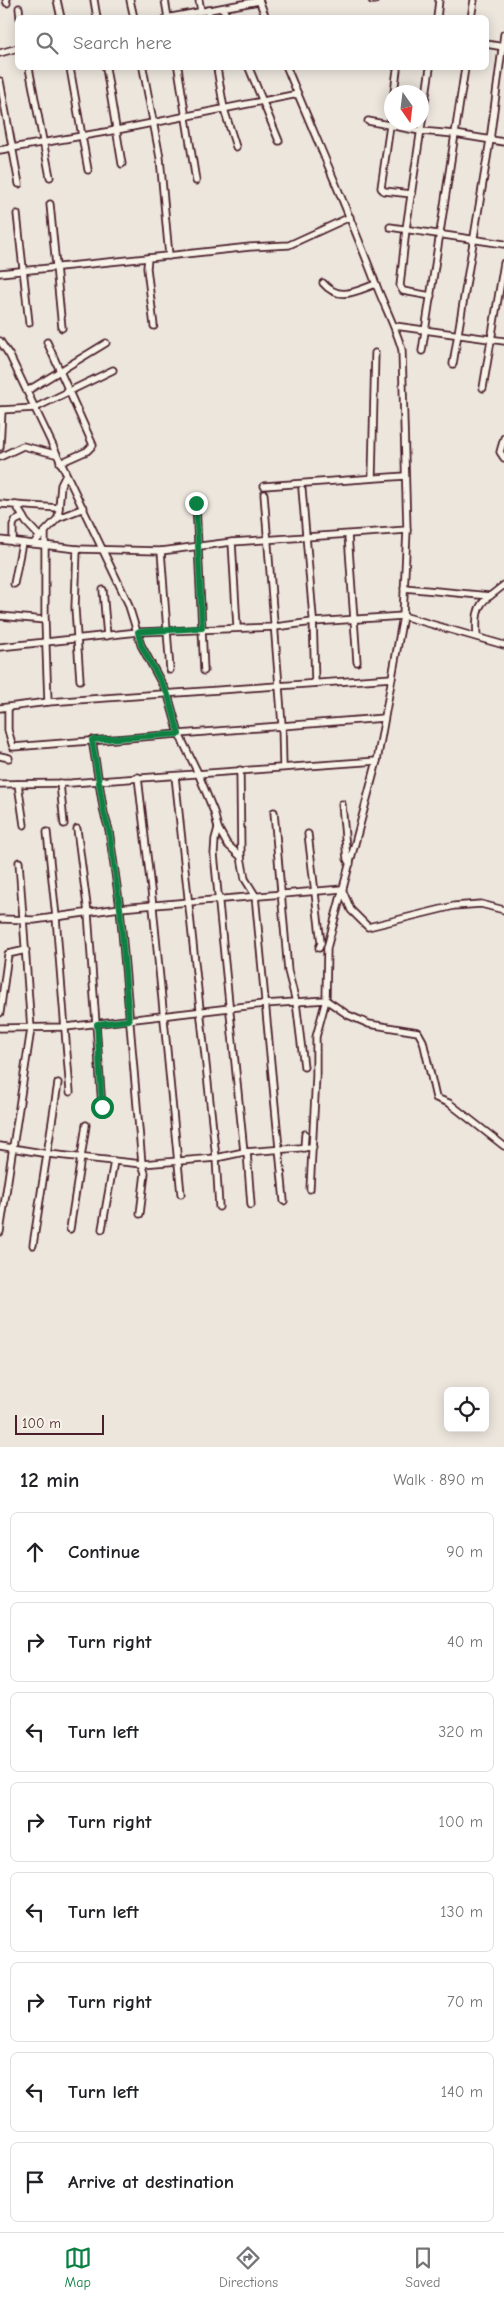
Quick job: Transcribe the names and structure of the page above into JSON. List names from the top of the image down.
{
  "scale_bar": "100 m",
  "north": "bottom",
  "page": {
    "search": "Search here",
    "scale": "100 m",
    "heading": ["12 min", "Walk · 890 m"],
    "list": [
      ["Continue", "90 m"],
      ["Turn right", "40 m"],
      ["Turn left", "320 m"],
      ["Turn right", "100 m"],
      ["Turn left", "130 m"],
      ["Turn right", "70 m"],
      ["Turn left", "140 m"],
      "Arrive at destination"
    ],
    "nav": ["Map", "Directions", "Saved"]
  }
}
